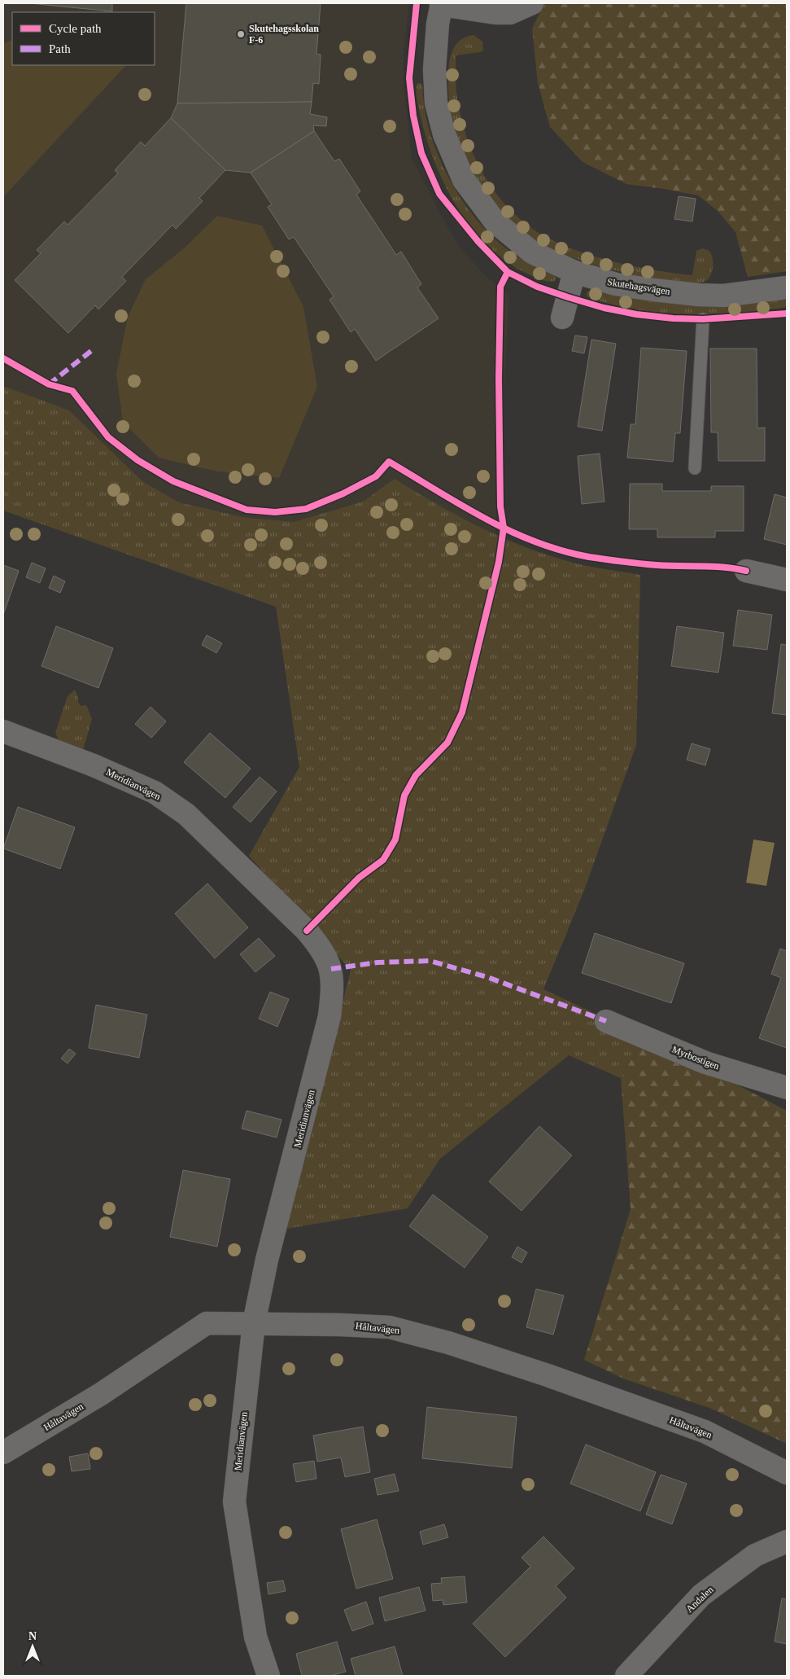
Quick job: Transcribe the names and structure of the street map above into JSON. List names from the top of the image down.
{
  "streets": {
    "street": [
      "Skutehagsvägen",
      "Meridianvägen",
      "Myrbostigen",
      "Håltavägen",
      "Andalen"
    ]
  },
  "crossings": [
    ["Meridianvägen", "Håltavägen"]
  ],
  "places": ["Skutehagsskolan F-6"],
  "legend": ["Cycle path", "Path"],
  "north": "top"
}
